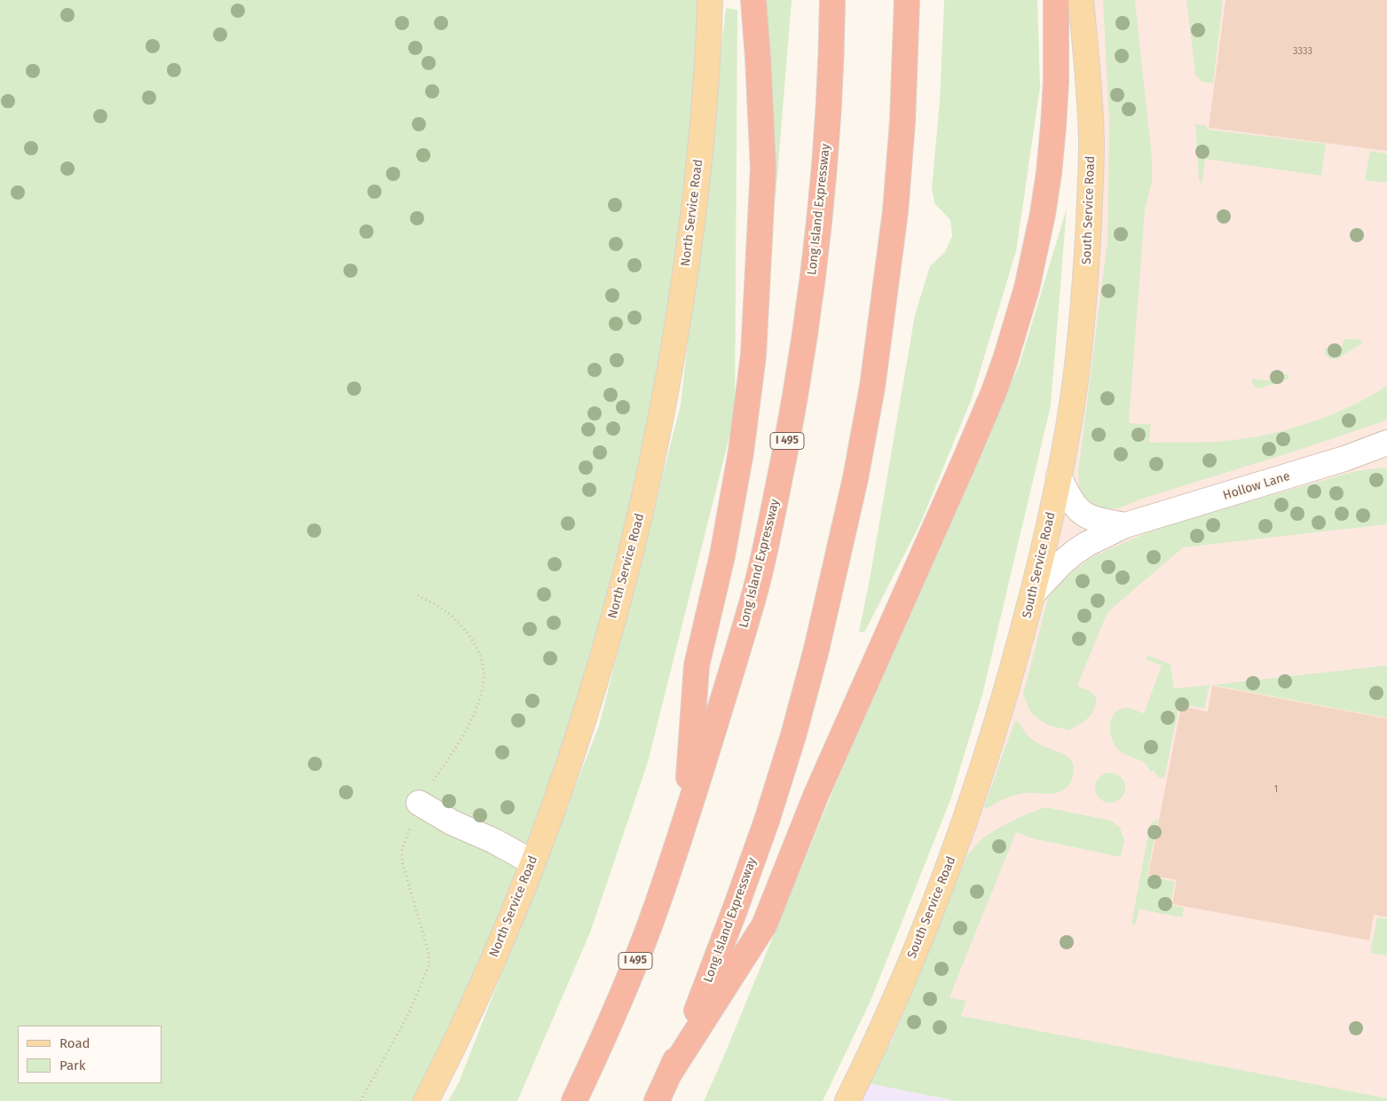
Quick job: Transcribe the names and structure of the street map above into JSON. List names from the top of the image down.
{
  "streets": {
    "highway": ["Long Island Expressway", "I 495"],
    "main road": ["South Service Road", "North Service Road"],
    "street": ["Hollow Lane"]
  },
  "crossings": [
    ["South Service Road", "Hollow Lane"]
  ],
  "house_numbers": ["3333", "1"],
  "legend": ["Road", "Park"]
}
